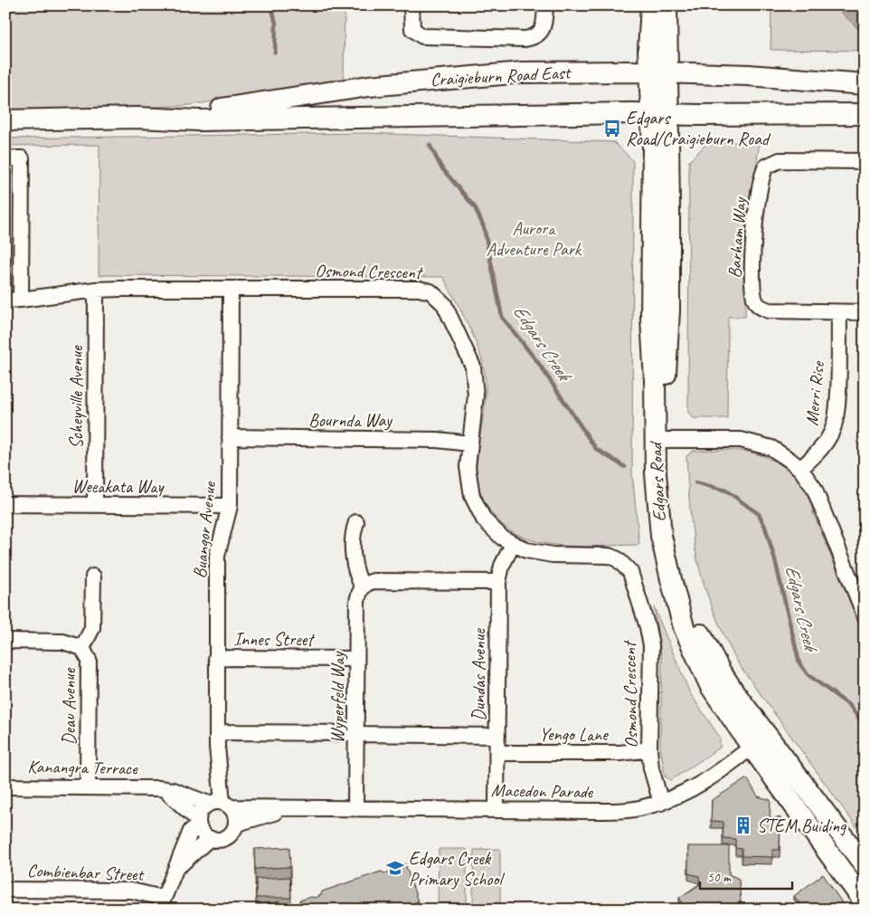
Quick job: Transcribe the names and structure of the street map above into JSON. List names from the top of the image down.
{
  "streets": {
    "main road": ["Craigieburn Road East", "Edgars Road"],
    "street": [
      "Barham Way",
      "Osmond Crescent",
      "Merri Rise",
      "Scheyville Avenue",
      "Bournda Way",
      "Weeakata Way",
      "Buangor Avenue",
      "Innes Street",
      "Dundas Avenue",
      "Wyperfeld Way",
      "Deau Avenue",
      "Yengo Lane",
      "Kanangra Terrace",
      "Macedon Parade",
      "Combienbar Street"
    ]
  },
  "crossings": [
    ["Craigieburn Road East", "Edgars Road"],
    ["Barham Way", "Merri Rise"],
    ["Osmond Crescent", "Scheyville Avenue"],
    ["Osmond Crescent", "Bournda Way"],
    ["Osmond Crescent", "Buangor Avenue"],
    ["Osmond Crescent", "Dundas Avenue"],
    ["Osmond Crescent", "Yengo Lane"],
    ["Osmond Crescent", "Macedon Parade"],
    ["Scheyville Avenue", "Weeakata Way"],
    ["Bournda Way", "Buangor Avenue"],
    ["Edgars Road", "Macedon Parade"],
    ["Weeakata Way", "Buangor Avenue"],
    ["Buangor Avenue", "Innes Street"],
    ["Buangor Avenue", "Kanangra Terrace"],
    ["Buangor Avenue", "Macedon Parade"],
    ["Innes Street", "Wyperfeld Way"],
    ["Dundas Avenue", "Yengo Lane"],
    ["Dundas Avenue", "Macedon Parade"],
    ["Wyperfeld Way", "Macedon Parade"],
    ["Deau Avenue", "Kanangra Terrace"],
    ["Kanangra Terrace", "Macedon Parade"]
  ],
  "water": ["Edgars Creek"],
  "parks": ["Aurora Adventure Park"],
  "places": {
    "bus stop": ["Edgars Road/Craigieburn Road"],
    "building": ["STEM Buiding"],
    "school or university": ["Edgars Creek Primary School"]
  },
  "scale_bar": "50 m"
}
